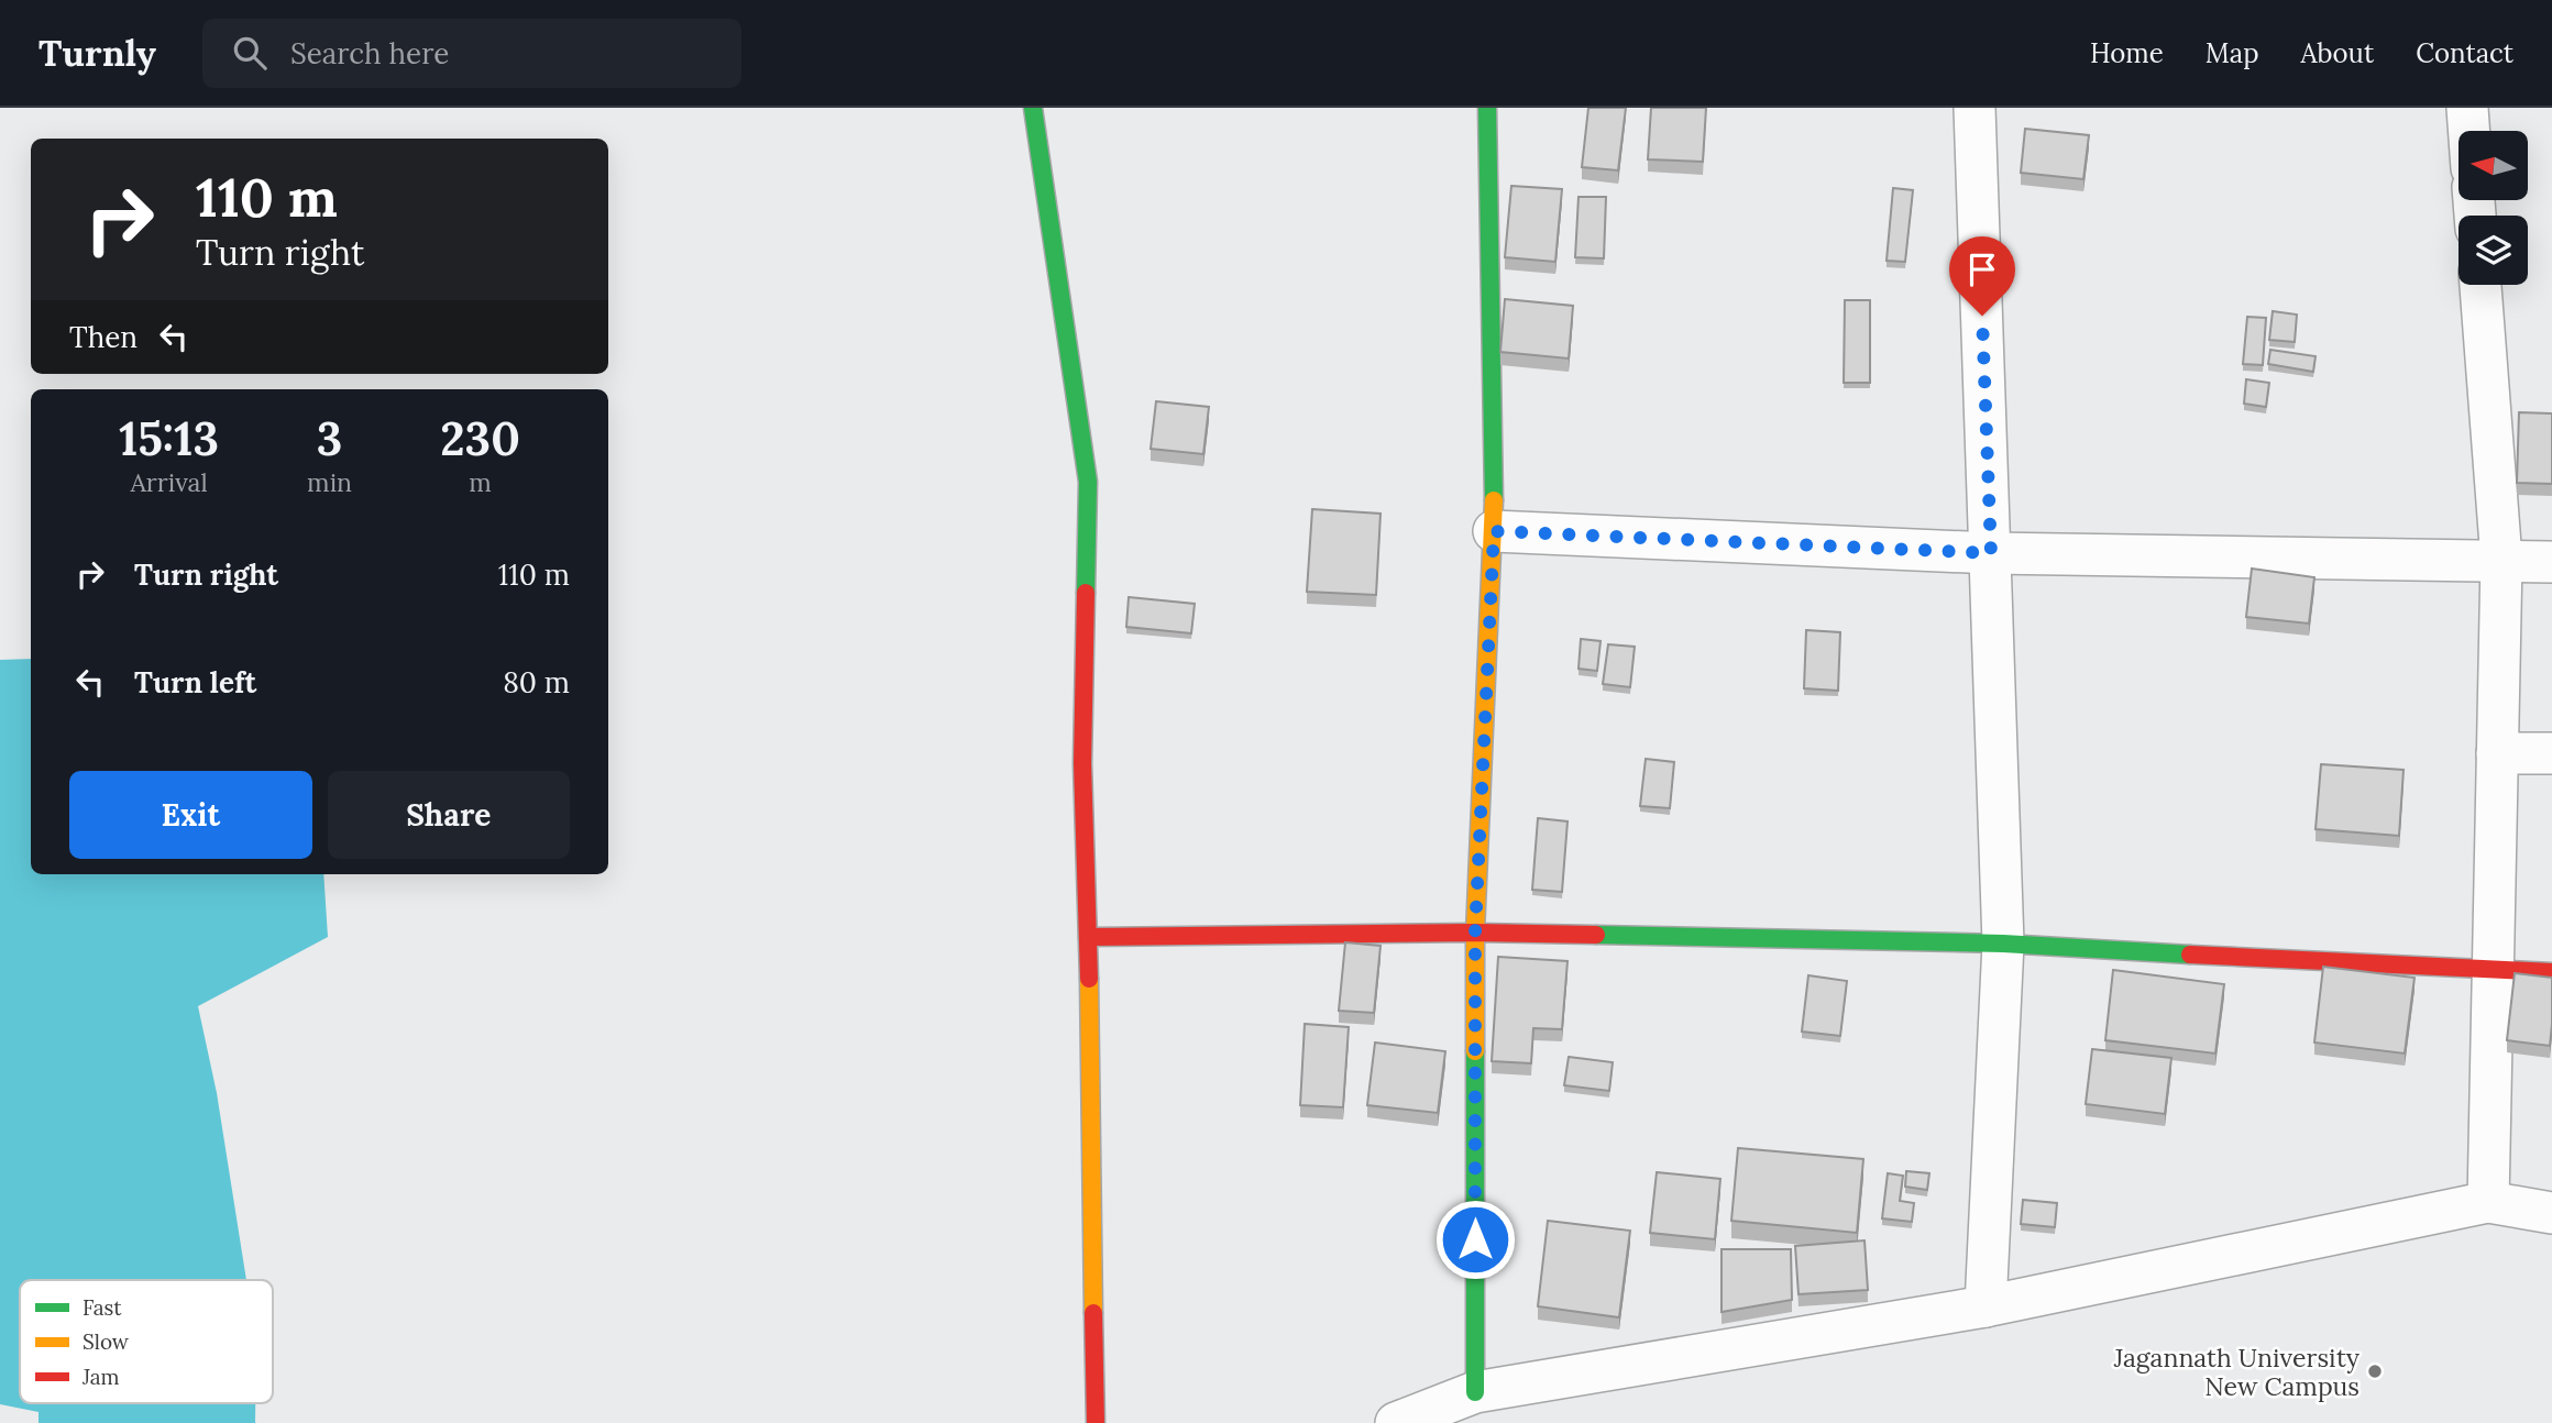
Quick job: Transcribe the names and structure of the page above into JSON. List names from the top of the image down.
{
  "places": ["Jagannath University New Campus"],
  "legend": ["Fast", "Slow", "Jam"],
  "north": "left",
  "page": {
    "header": "Turnly",
    "search": "Search here",
    "nav": [
      "Home",
      "Map",
      "About",
      "Contact"
    ],
    "turn": ["110 m", "Turn right"],
    "then": "Then",
    "eta": [
      "15:13",
      "Arrival",
      "3",
      "min",
      "230",
      "m"
    ],
    "list": [
      {
        "name": "Turn right",
        "value": "110 m"
      },
      {
        "name": "Turn left",
        "value": "80 m"
      }
    ],
    "buttons": ["Exit", "Share"]
  }
}
